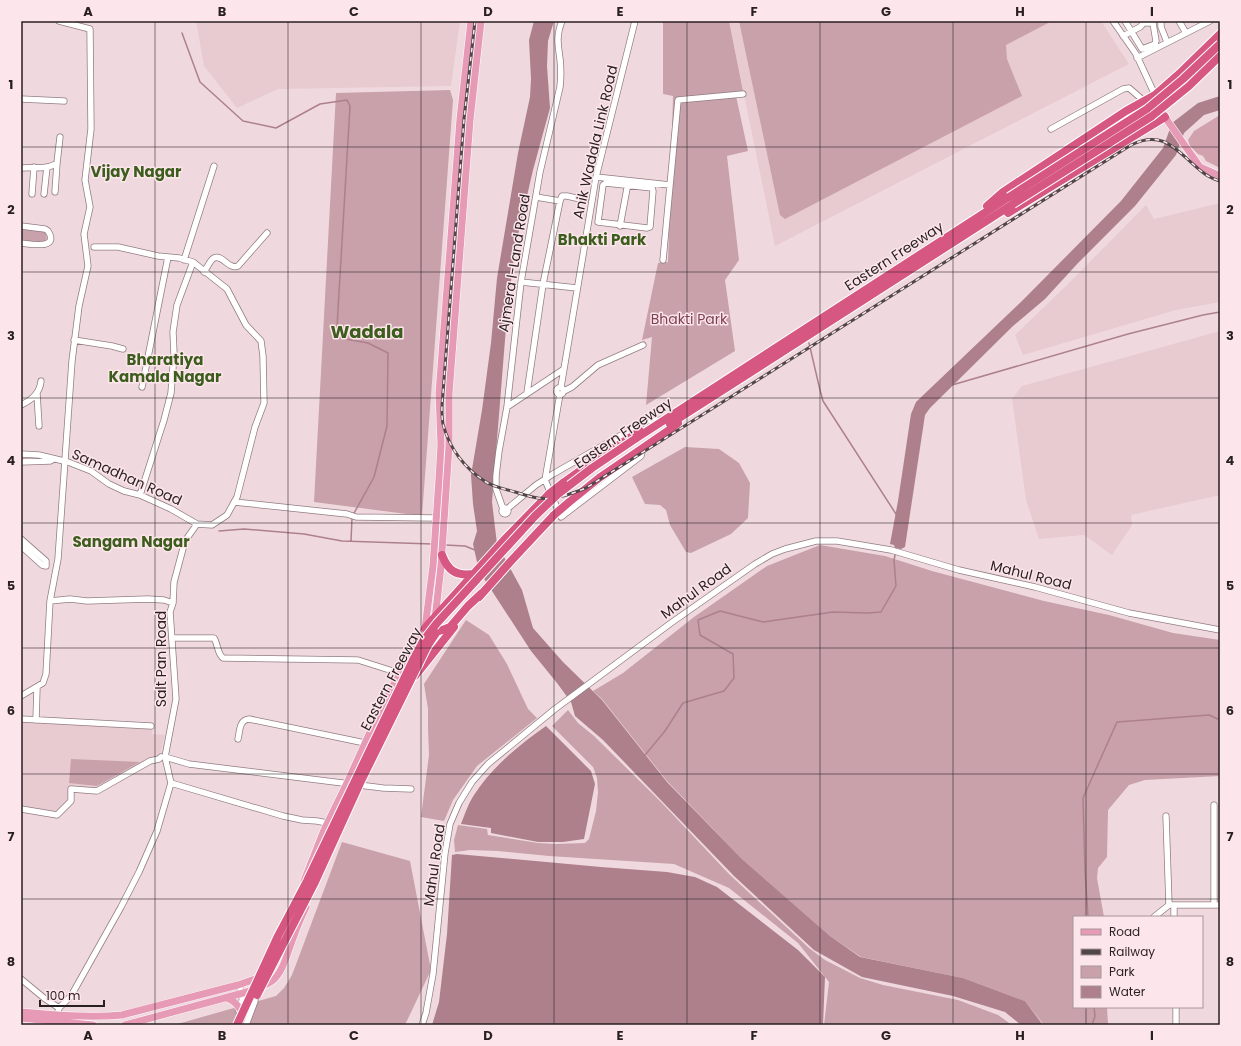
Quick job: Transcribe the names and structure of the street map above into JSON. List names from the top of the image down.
{
  "streets": {
    "highway": ["Eastern Freeway"],
    "street": [
      "Anik Wadala Link Road",
      "Ajmera l-Land Road",
      "Samadhan Road",
      "Mahul Road",
      "Salt Pan Road"
    ]
  },
  "crossings": [
    ["Anik Wadala Link Road", "Ajmera l-Land Road"],
    ["Samadhan Road", "Salt Pan Road"]
  ],
  "districts": [
    "Vijay Nagar",
    "Bhakti Park",
    "Wadala",
    "Bharatiya Kamala Nagar",
    "Sangam Nagar"
  ],
  "parks": ["Bhakti Park"],
  "legend": [
    "Road",
    "Railway",
    "Park",
    "Water"
  ],
  "scale_bar": "100 m",
  "grid": {
    "columns": [
      "A",
      "B",
      "C",
      "D",
      "E",
      "F",
      "G",
      "H",
      "I"
    ],
    "rows": [
      "1",
      "2",
      "3",
      "4",
      "5",
      "6",
      "7",
      "8"
    ]
  }
}
